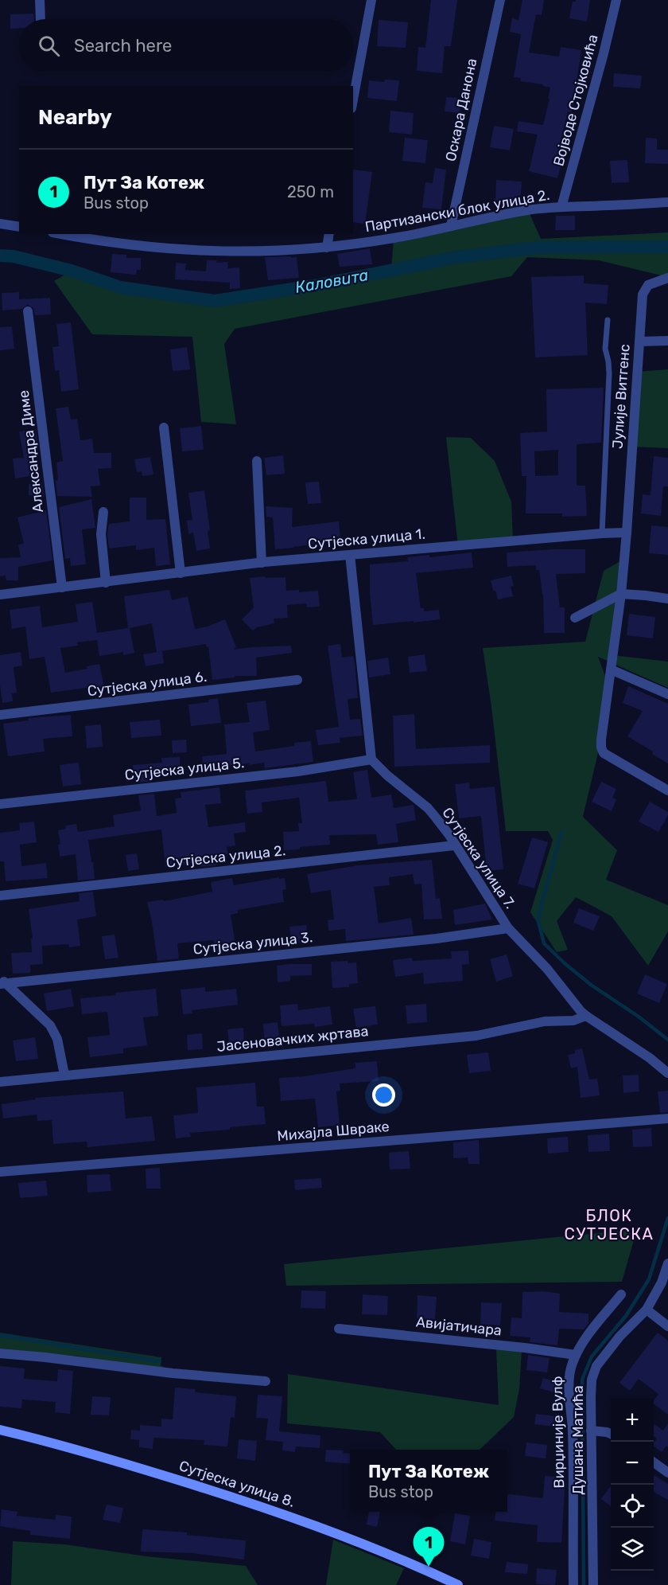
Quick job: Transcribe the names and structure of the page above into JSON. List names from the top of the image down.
{
  "streets": {
    "street": [
      "Војводе Стојковића",
      "Оскара Данона",
      "Партизански блок улица 2.",
      "Јулије Витгенс",
      "Александра Диме",
      "Сутјеска улица 1.",
      "Сутјеска улица 6.",
      "Сутјеска улица 5.",
      "Сутјеска улица 2.",
      "Сутјеска улица 7.",
      "Сутјеска улица 3.",
      "Јасеновачких жртава",
      "Михајла Швраке",
      "Авијатичара",
      "Вирџиније Вулф",
      "Душана Матића",
      "Сутјеска улица 8."
    ]
  },
  "crossings": [
    ["Војводе Стојковића", "Партизански блок улица 2."],
    ["Оскара Данона", "Партизански блок улица 2."],
    ["Јулије Витгенс", "Сутјеска улица 1."],
    ["Александра Диме", "Сутјеска улица 1."],
    ["Сутјеска улица 5.", "Сутјеска улица 7."],
    ["Сутјеска улица 2.", "Сутјеска улица 7."],
    ["Сутјеска улица 7.", "Сутјеска улица 3."],
    ["Сутјеска улица 7.", "Јасеновачких жртава"],
    ["Авијатичара", "Вирџиније Вулф"]
  ],
  "districts": ["БЛОК СУТЈЕСКА"],
  "water": ["Каловита"],
  "page": {
    "search": "Search here",
    "heading": "Nearby",
    "list": [
      {
        "mark": "1",
        "name": "Пут За Котеж",
        "note": "Bus stop",
        "value": "250 m"
      }
    ],
    "map_buttons": ["+", "−"],
    "popup": ["Пут За Котеж", "Bus stop"],
    "pins": "1"
  }
}
